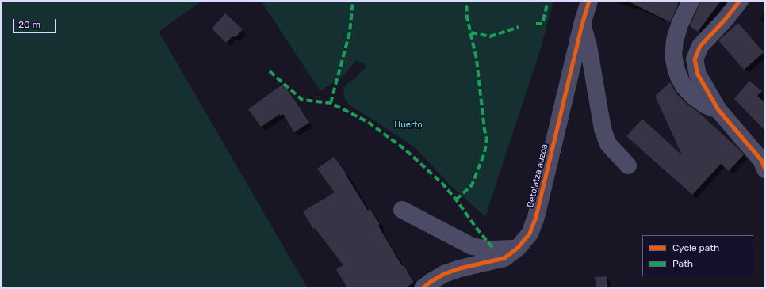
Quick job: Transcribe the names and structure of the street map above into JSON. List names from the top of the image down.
{
  "streets": {
    "street": ["Betolatza auzoa"]
  },
  "parks": ["Huerto"],
  "legend": ["Cycle path", "Path"],
  "scale_bar": "20 m"
}
